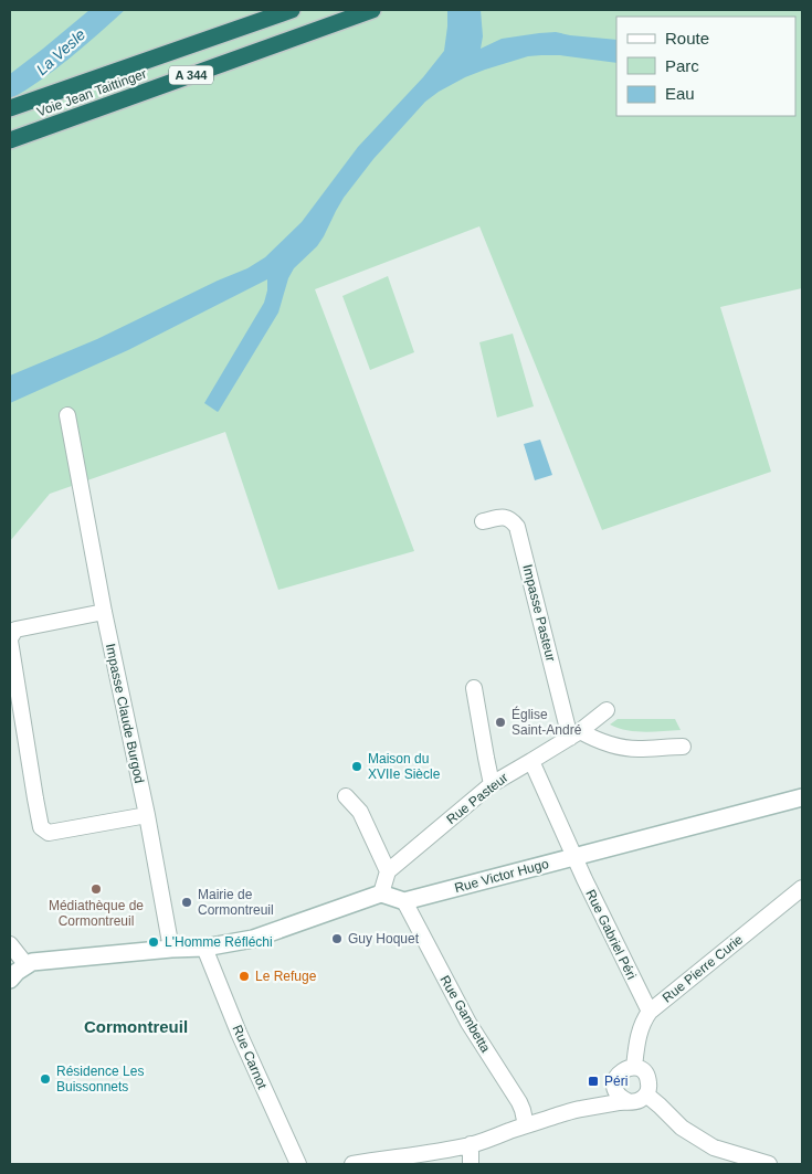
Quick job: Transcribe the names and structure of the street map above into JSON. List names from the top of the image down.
{
  "streets": {
    "highway": ["A 344", "Voie Jean Taittinger"],
    "street": [
      "Impasse Pasteur",
      "Impasse Claude Burgod",
      "Rue Pasteur",
      "Rue Victor Hugo",
      "Rue Gabriel Péri",
      "Rue Pierre Curie",
      "Rue Gambetta",
      "Rue Carnot"
    ]
  },
  "crossings": [
    ["Rue Victor Hugo", "Rue Gabriel Péri"],
    ["Rue Victor Hugo", "Rue Gambetta"],
    ["Rue Gabriel Péri", "Rue Pierre Curie"]
  ],
  "districts": ["Cormontreuil"],
  "water": ["La Vesle"],
  "places": {
    "other": [
      "Église Saint-André",
      "Maison du XVIIe Siècle",
      "Médiathèque de Cormontreuil",
      "Mairie de Cormontreuil",
      "Guy Hoquet",
      "L'Homme Réfléchi",
      "Le Refuge",
      "Résidence Les Buissonnets"
    ],
    "transit": ["Péri"]
  },
  "legend": ["Route", "Parc", "Eau"]
}
